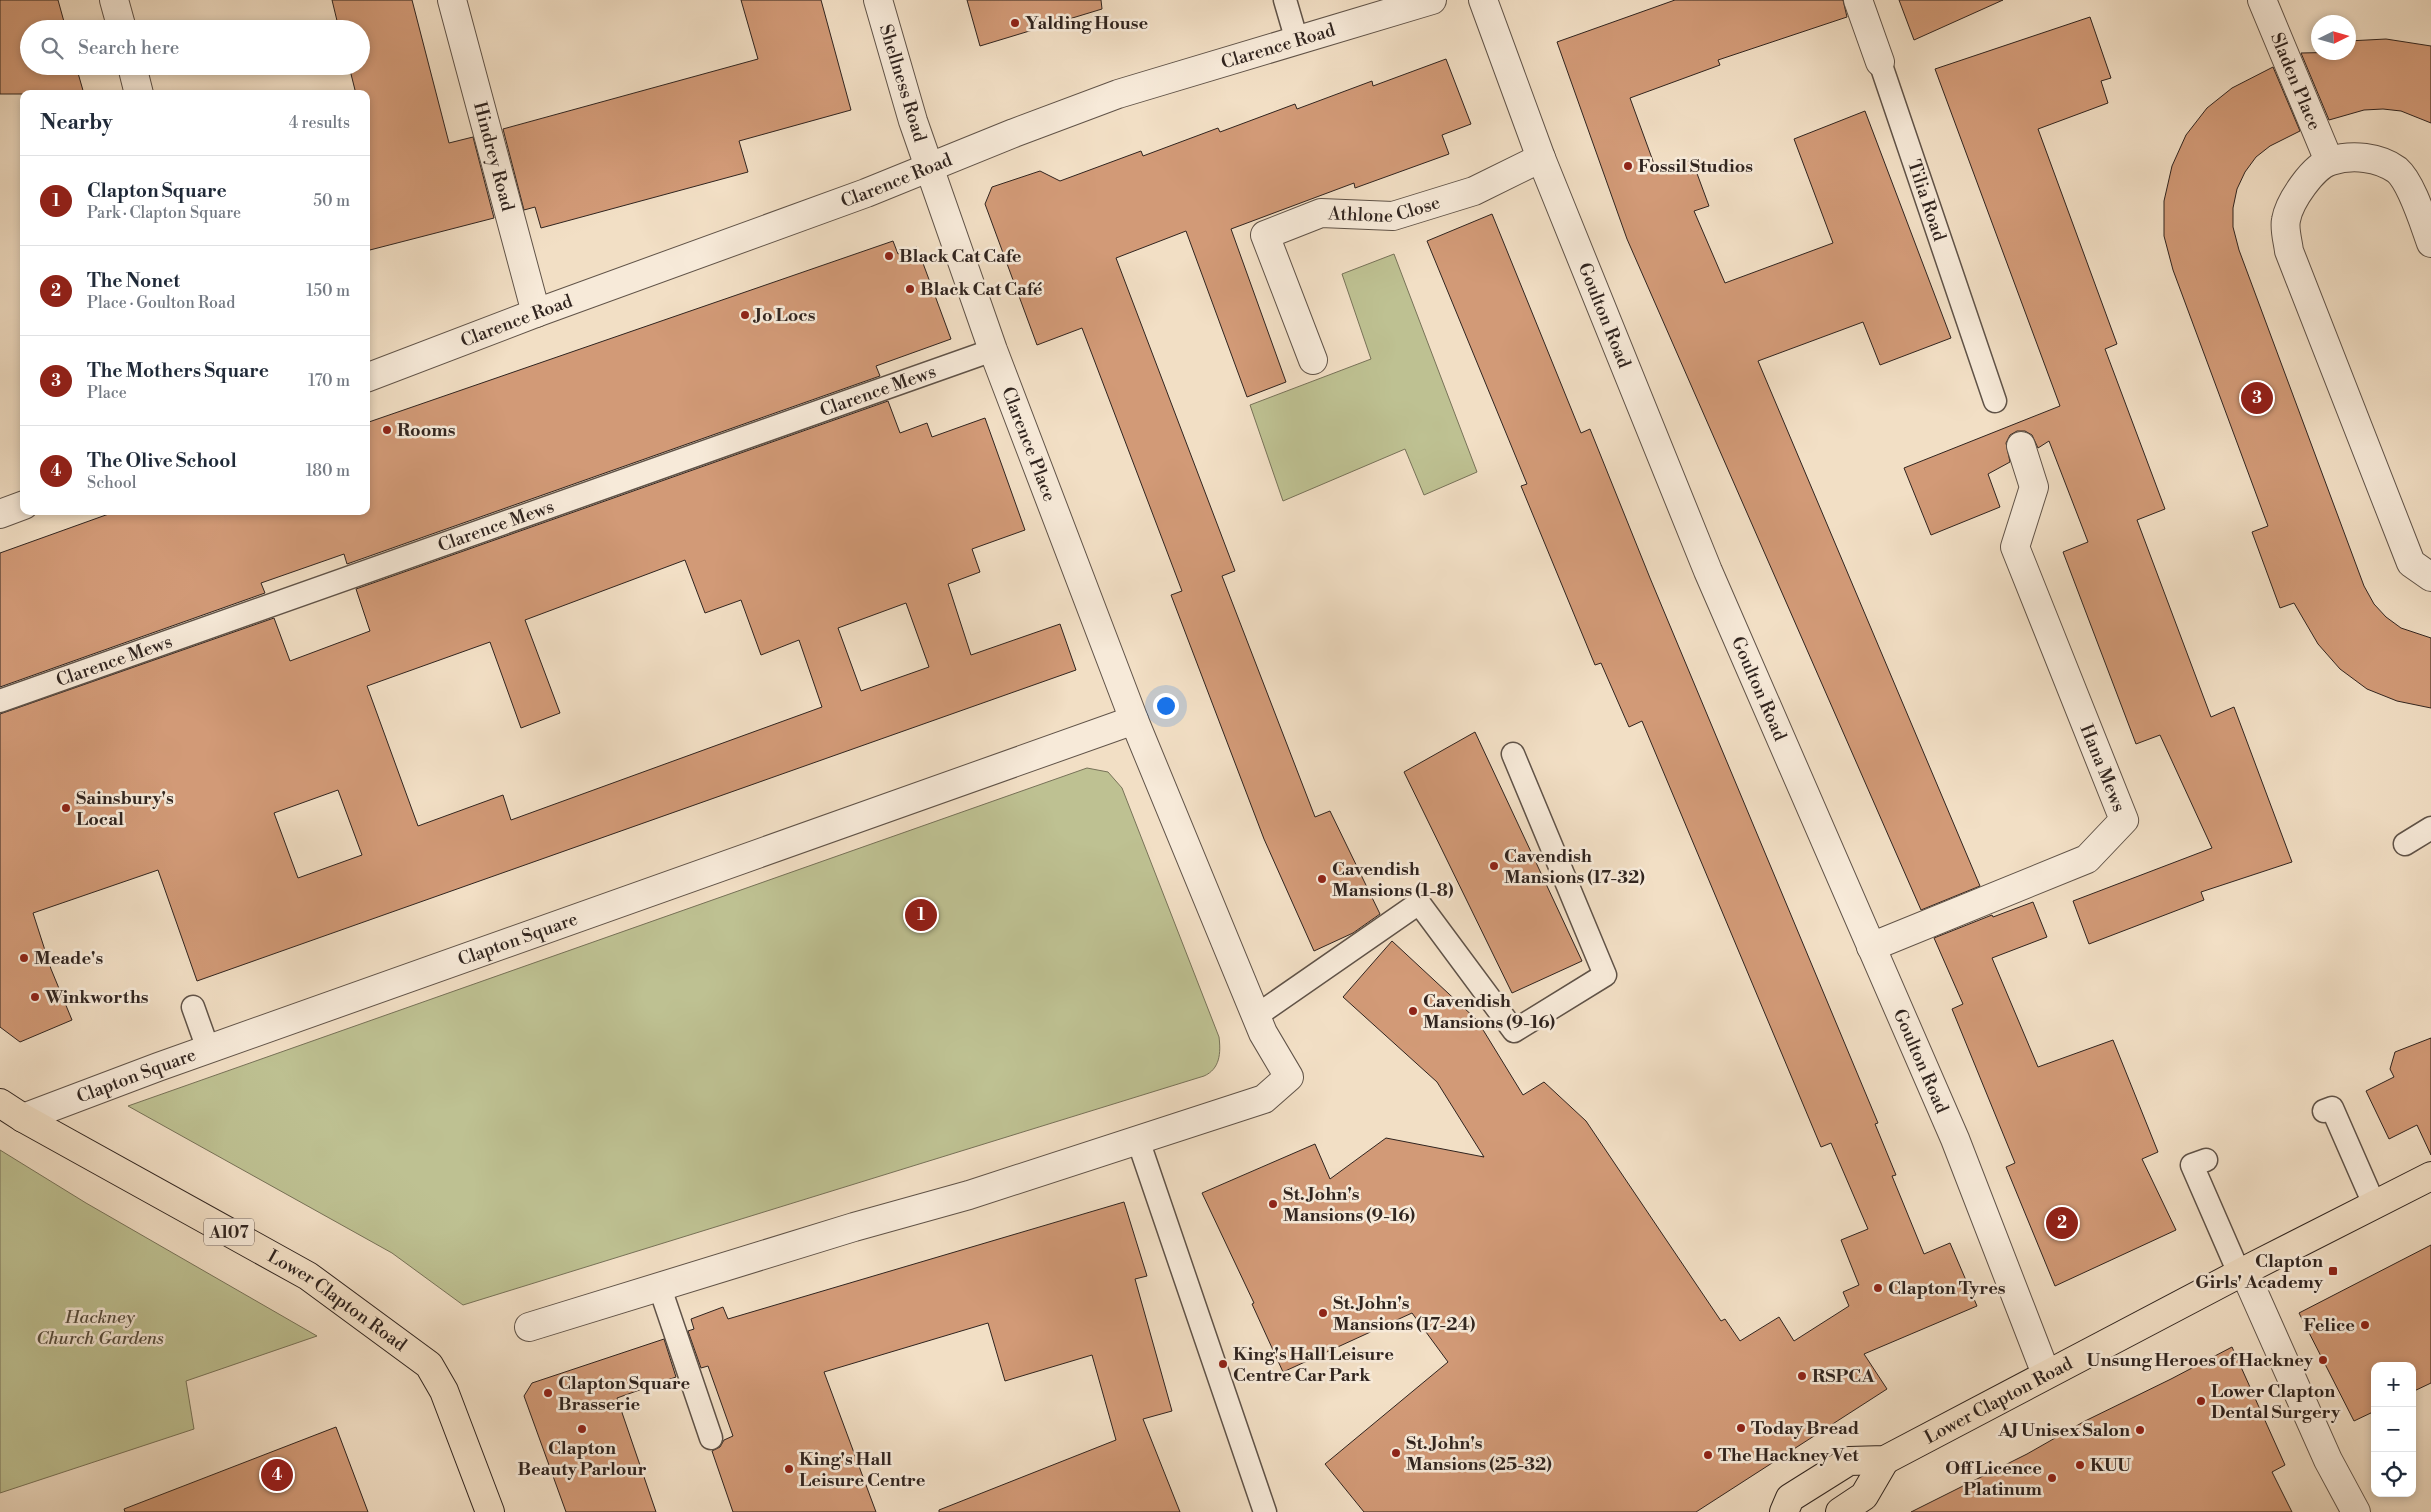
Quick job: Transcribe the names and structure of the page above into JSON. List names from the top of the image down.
{
  "streets": {
    "main road": ["A107", "Lower Clapton Road"],
    "street": [
      "Clarence Road",
      "Sladen Place",
      "Shellness Road",
      "Hindrey Road",
      "Tilia Road",
      "Athlone Close",
      "Goulton Road",
      "Clarence Place",
      "Hana Mews",
      "Clapton Square"
    ],
    "lane": ["Clarence Mews"]
  },
  "crossings": [
    ["Clarence Road", "Shellness Road"],
    ["Clarence Road", "Hindrey Road"],
    ["Clarence Road", "Clarence Place"],
    ["Shellness Road", "Clarence Place"],
    ["Athlone Close", "Goulton Road"],
    ["Goulton Road", "Hana Mews"],
    ["Goulton Road", "Lower Clapton Road"],
    ["Clarence Mews", "Clarence Place"],
    ["Clarence Place", "Clapton Square"],
    ["Clapton Square", "Lower Clapton Road"]
  ],
  "parks": ["Hackney Church Gardens"],
  "places": {
    "other": [
      "Yalding House",
      "Fossil Studios",
      "Black Cat Cafe",
      "Black Cat Café",
      "Jo Locs",
      "Rooms",
      "Sainsbury's Local",
      "Cavendish Mansions (17-32)",
      "Cavendish Mansions (1-8)",
      "Meade's",
      "Winkworths",
      "Cavendish Mansions (9-16)",
      "St. John's Mansions (9-16)",
      "Clapton Tyres",
      "St. John's Mansions (17-24)",
      "Felice",
      "Unsung Heroes of Hackney",
      "King's Hall Leisure Centre Car Park",
      "RSPCA",
      "Clapton Square Brasserie",
      "Lower Clapton Dental Surgery",
      "Today Bread",
      "Clapton Beauty Parlour",
      "AJ Unisex Salon",
      "St. John's Mansions (25-32)",
      "The Hackney Vet",
      "KUU",
      "King's Hall Leisure Centre",
      "Off Licence Platinum"
    ],
    "transit": ["Clapton Girls' Academy"]
  },
  "north": "right",
  "page": {
    "search": "Search here",
    "heading": ["Nearby", "4 results"],
    "list": [
      {
        "mark": "1",
        "name": "Clapton Square",
        "note": "Park · Clapton Square",
        "value": "50 m"
      },
      {
        "mark": "2",
        "name": "The Nonet",
        "note": "Place · Goulton Road",
        "value": "150 m"
      },
      {
        "mark": "3",
        "name": "The Mothers Square",
        "note": "Place",
        "value": "170 m"
      },
      {
        "mark": "4",
        "name": "The Olive School",
        "note": "School",
        "value": "180 m"
      }
    ],
    "pins": [
      "3",
      "1",
      "2",
      "4"
    ],
    "map_buttons": ["+", "−"]
  }
}
